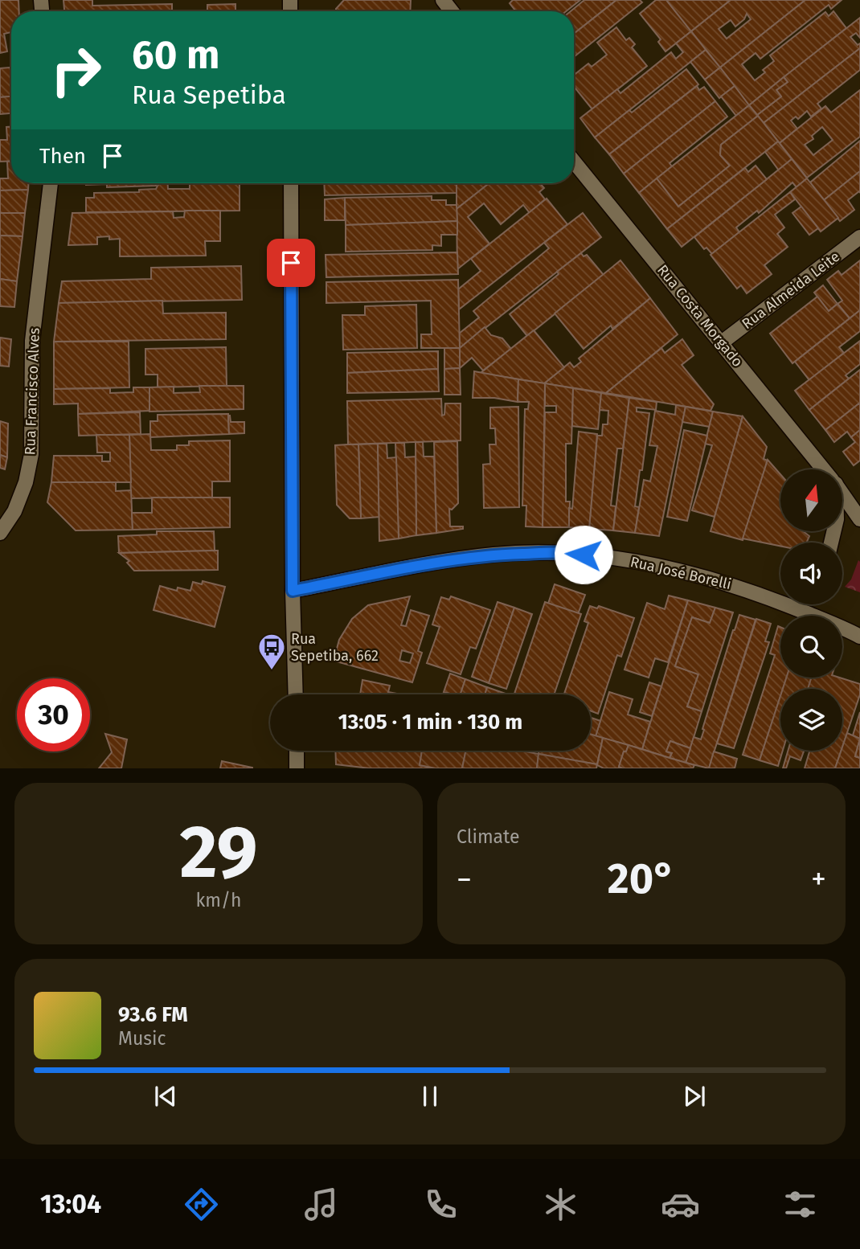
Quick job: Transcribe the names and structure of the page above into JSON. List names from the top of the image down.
{
  "streets": {
    "street": [
      "Rua Almeida Leite",
      "Rua Costa Morgado",
      "Rua Francisco Alves",
      "Rua José Borelli"
    ]
  },
  "crossings": [
    ["Rua Almeida Leite", "Rua Costa Morgado"]
  ],
  "places": {
    "bus stop": ["Rua Sepetiba, 662"]
  },
  "north": "top",
  "page": {
    "turn": ["60 m", "Rua Sepetiba"],
    "then": "Then",
    "limit": "30",
    "trip": "13:05 · 1 min · 130 m",
    "tile": [
      ["29", "km/h"],
      "Climate"
    ],
    "heat": ["−", "20°", "+"],
    "song": ["93.6 FM", "Music"],
    "tabs": "13:04"
  }
}
